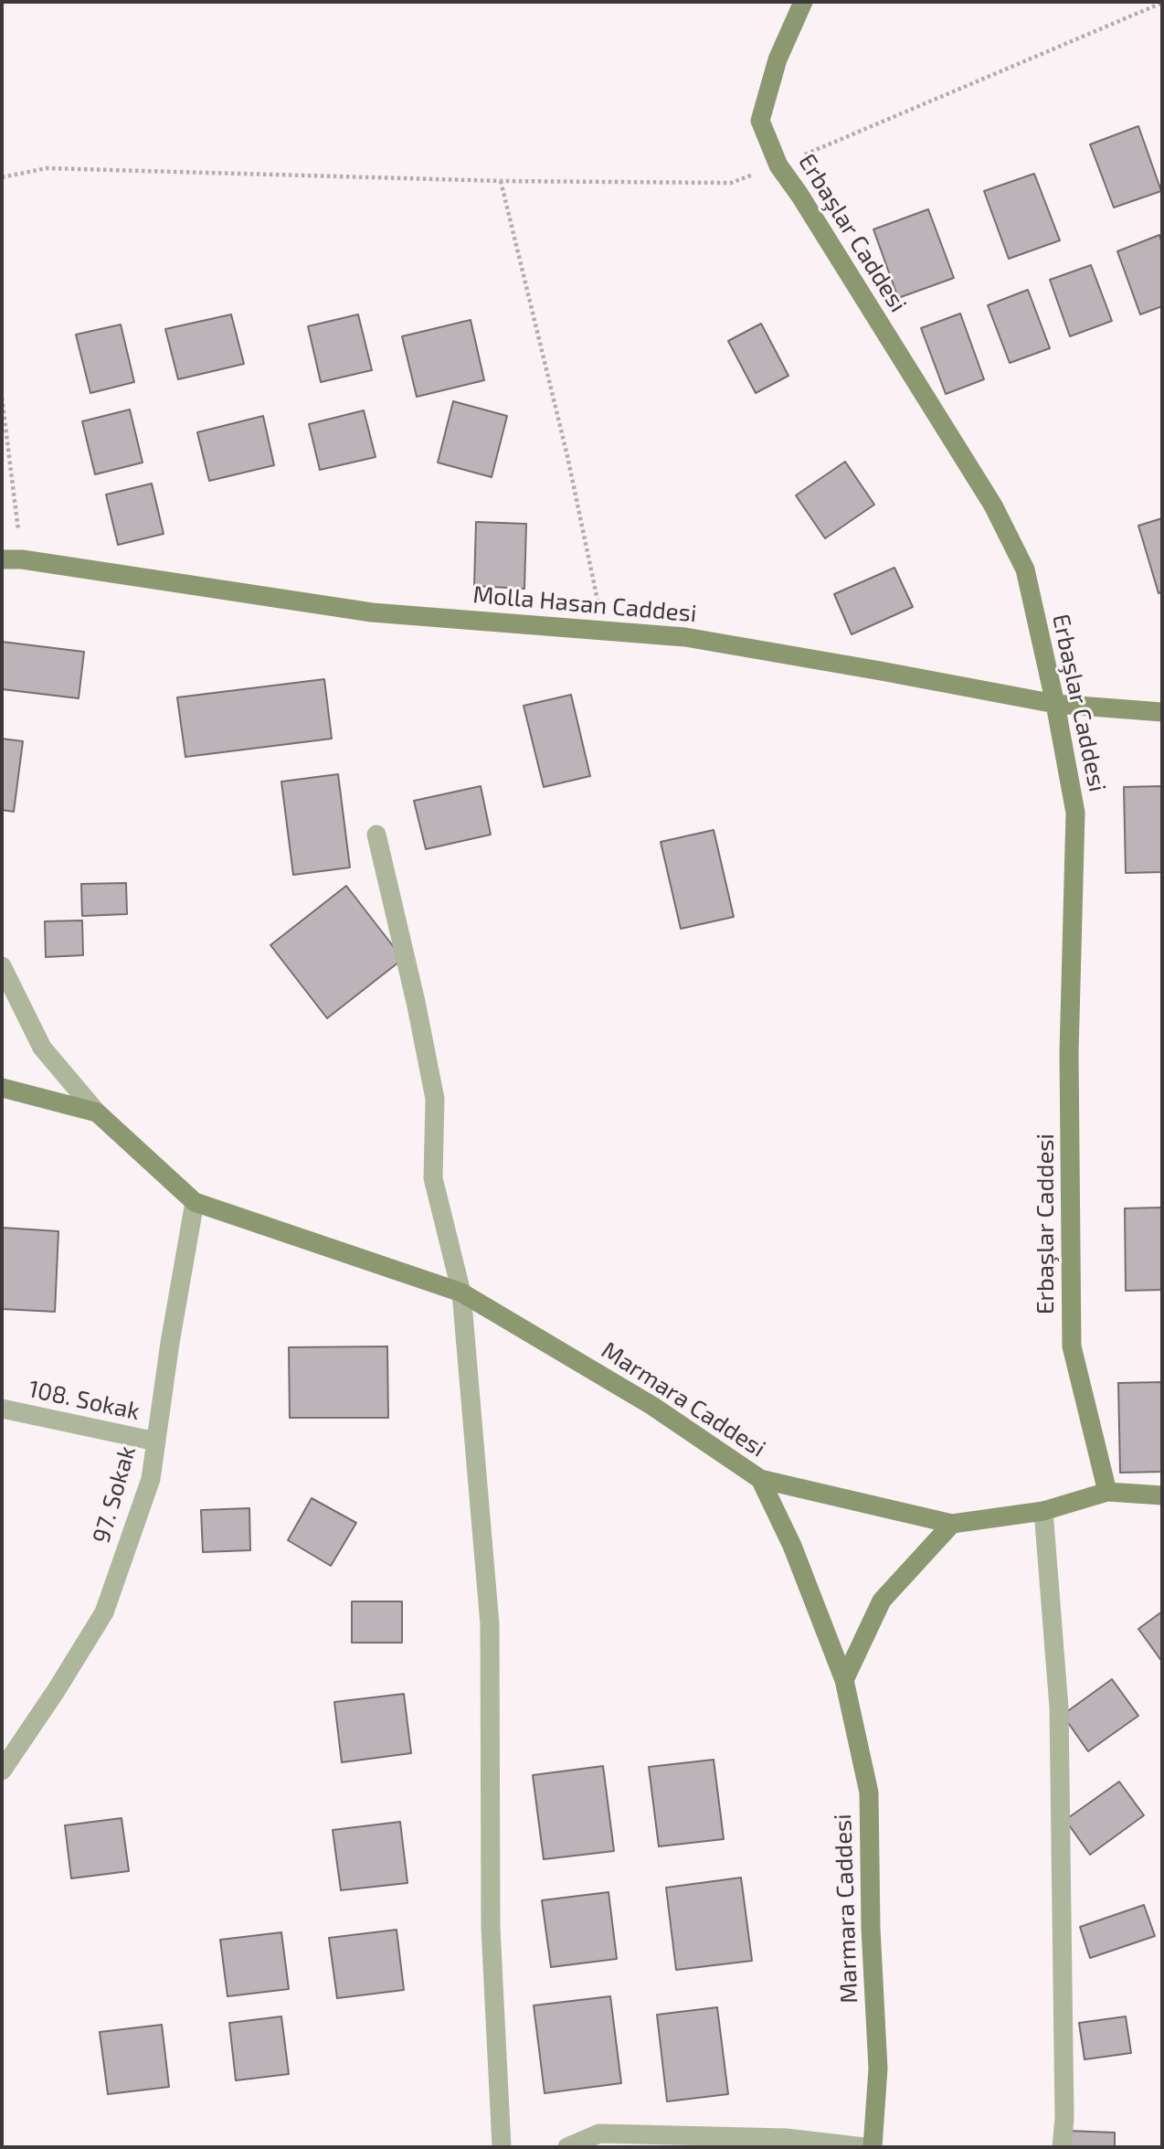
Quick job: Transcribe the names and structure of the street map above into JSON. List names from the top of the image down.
{
  "streets": {
    "street": [
      "Erbaşlar Caddesi",
      "Molla Hasan Caddesi",
      "Marmara Caddesi",
      "108. Sokak",
      "97. Sokak"
    ]
  },
  "crossings": [
    ["Erbaşlar Caddesi", "Molla Hasan Caddesi"],
    ["Marmara Caddesi", "97. Sokak"],
    ["108. Sokak", "97. Sokak"]
  ]
}
